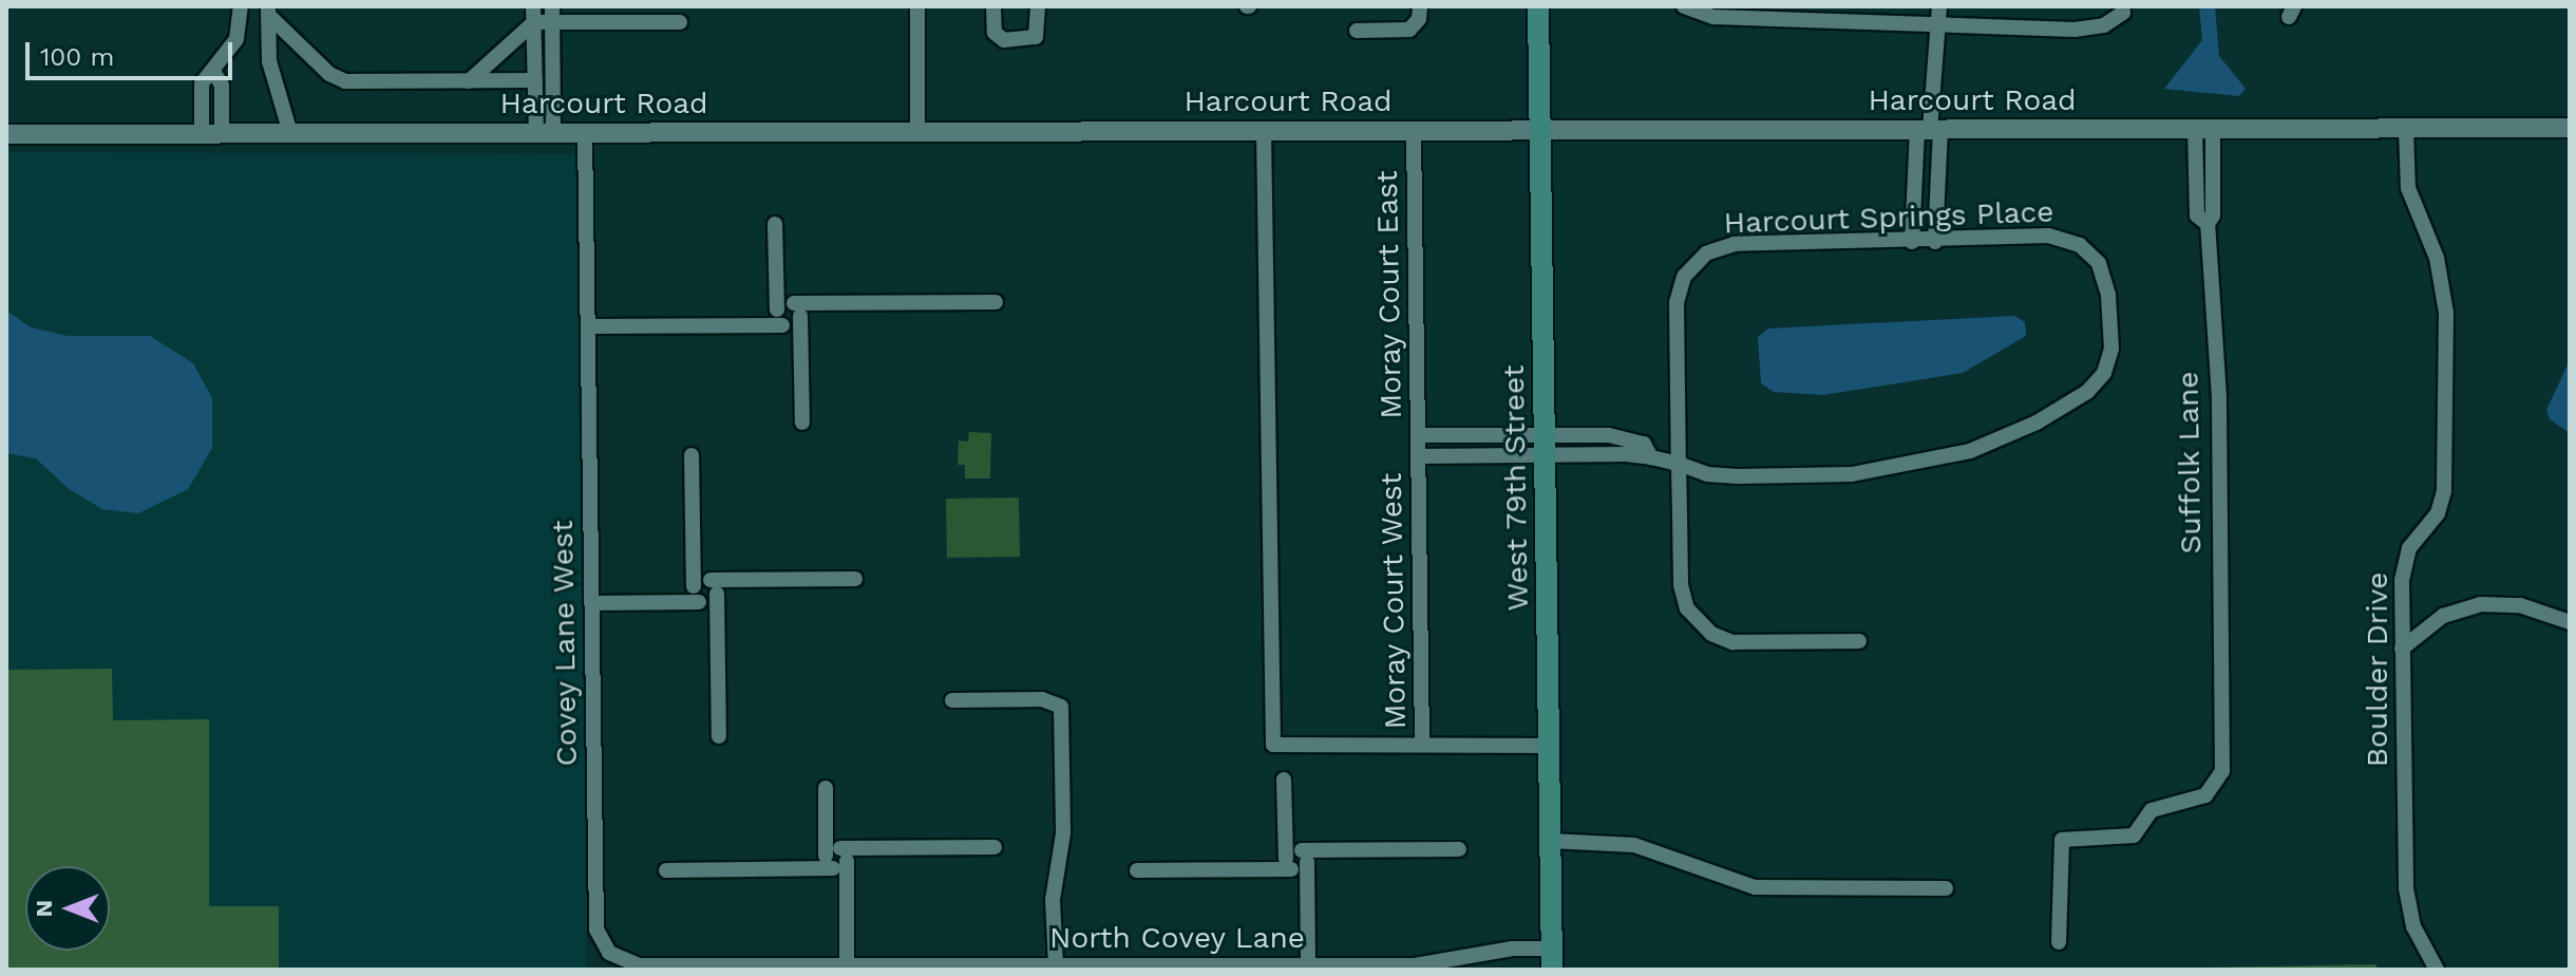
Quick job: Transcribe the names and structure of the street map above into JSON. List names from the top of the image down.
{
  "streets": {
    "main road": ["West 79th Street"],
    "street": [
      "Harcourt Road",
      "Harcourt Springs Place",
      "Moray Court East",
      "Suffolk Lane",
      "Moray Court West",
      "Covey Lane West",
      "Boulder Drive",
      "North Covey Lane"
    ]
  },
  "crossings": [
    ["Harcourt Road", "Moray Court East"],
    ["Harcourt Road", "Suffolk Lane"],
    ["Harcourt Road", "West 79th Street"],
    ["Harcourt Road", "Covey Lane West"],
    ["Harcourt Road", "Boulder Drive"],
    ["Harcourt Springs Place", "West 79th Street"],
    ["Moray Court East", "Moray Court West"],
    ["West 79th Street", "North Covey Lane"],
    ["Covey Lane West", "North Covey Lane"]
  ],
  "scale_bar": "100 m",
  "north": "left"
}
